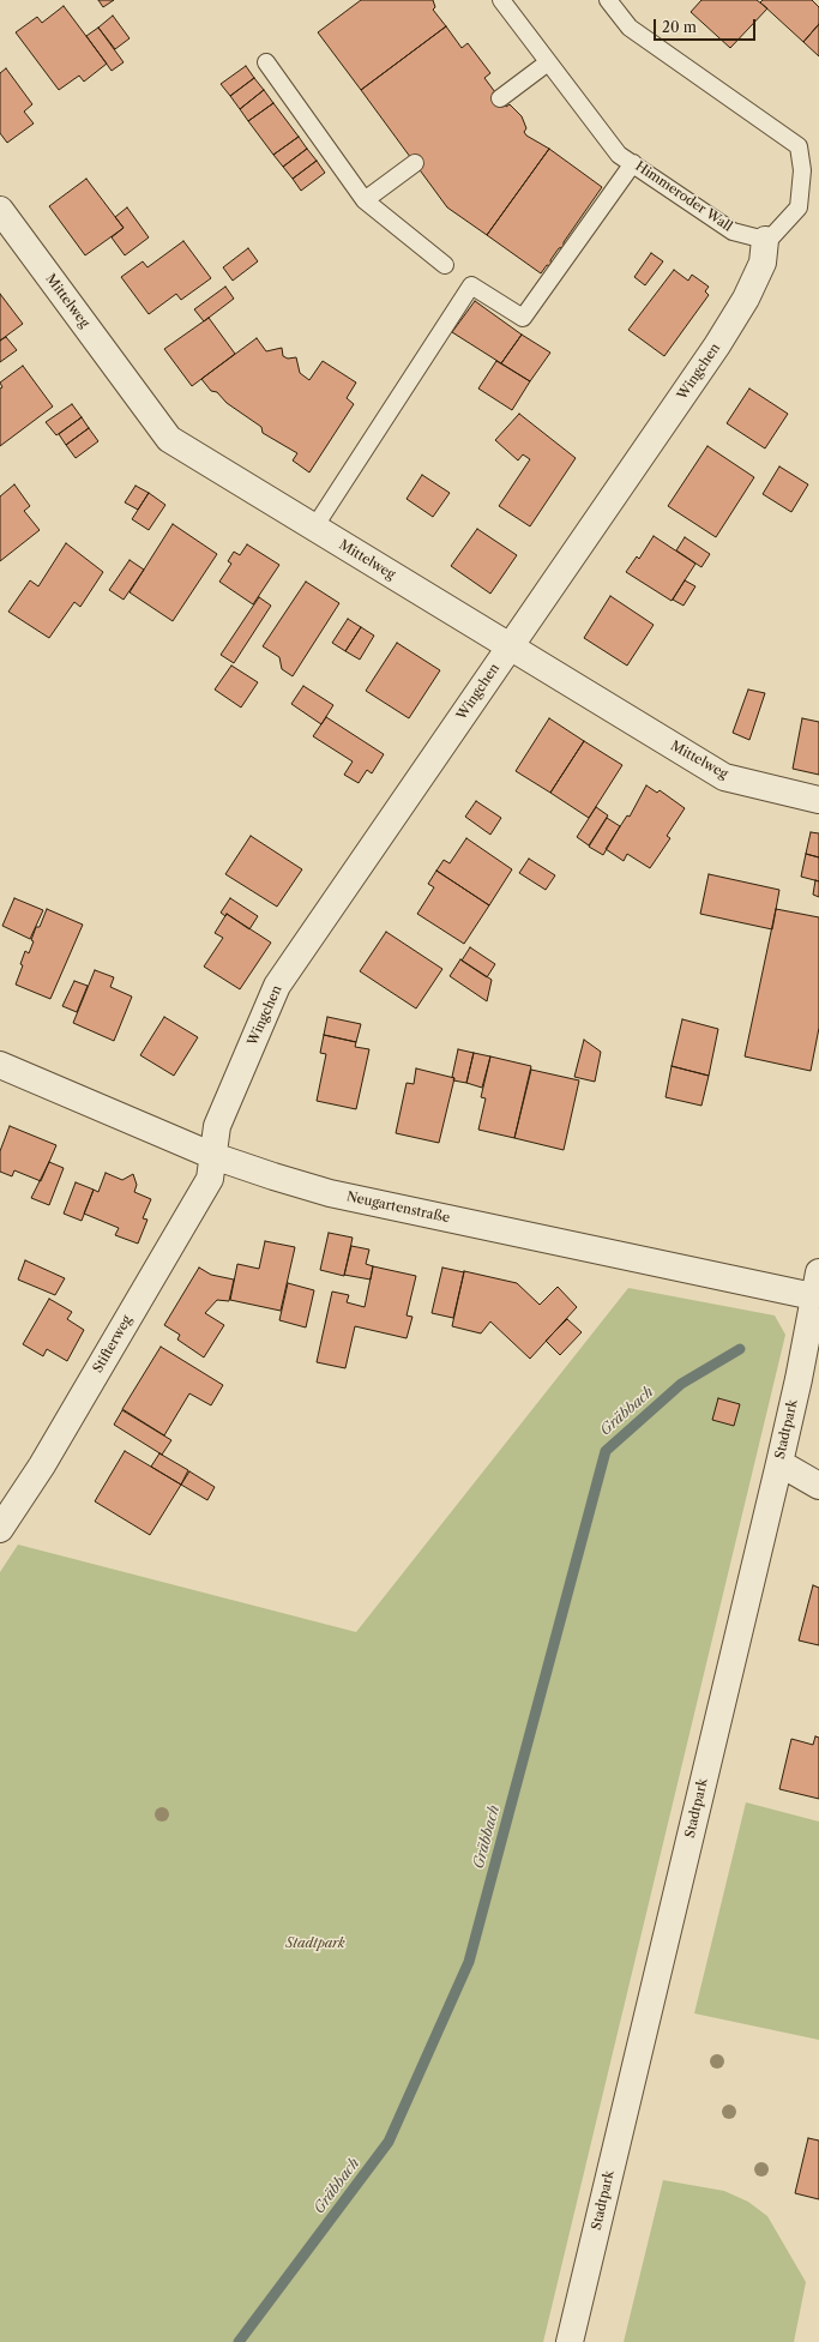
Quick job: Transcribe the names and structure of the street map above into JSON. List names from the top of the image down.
{
  "streets": {
    "street": [
      "Mittelweg",
      "Wingchen",
      "Neugartenstraße",
      "Stifterweg",
      "Stadtpark"
    ],
    "lane": ["Himmeroder Wall"]
  },
  "crossings": [
    ["Himmeroder Wall", "Wingchen"],
    ["Mittelweg", "Wingchen"],
    ["Wingchen", "Neugartenstraße"],
    ["Wingchen", "Stifterweg"],
    ["Neugartenstraße", "Stifterweg"],
    ["Neugartenstraße", "Stadtpark"]
  ],
  "water": ["Gräbbach"],
  "parks": ["Stadtpark"],
  "scale_bar": "20 m"
}
